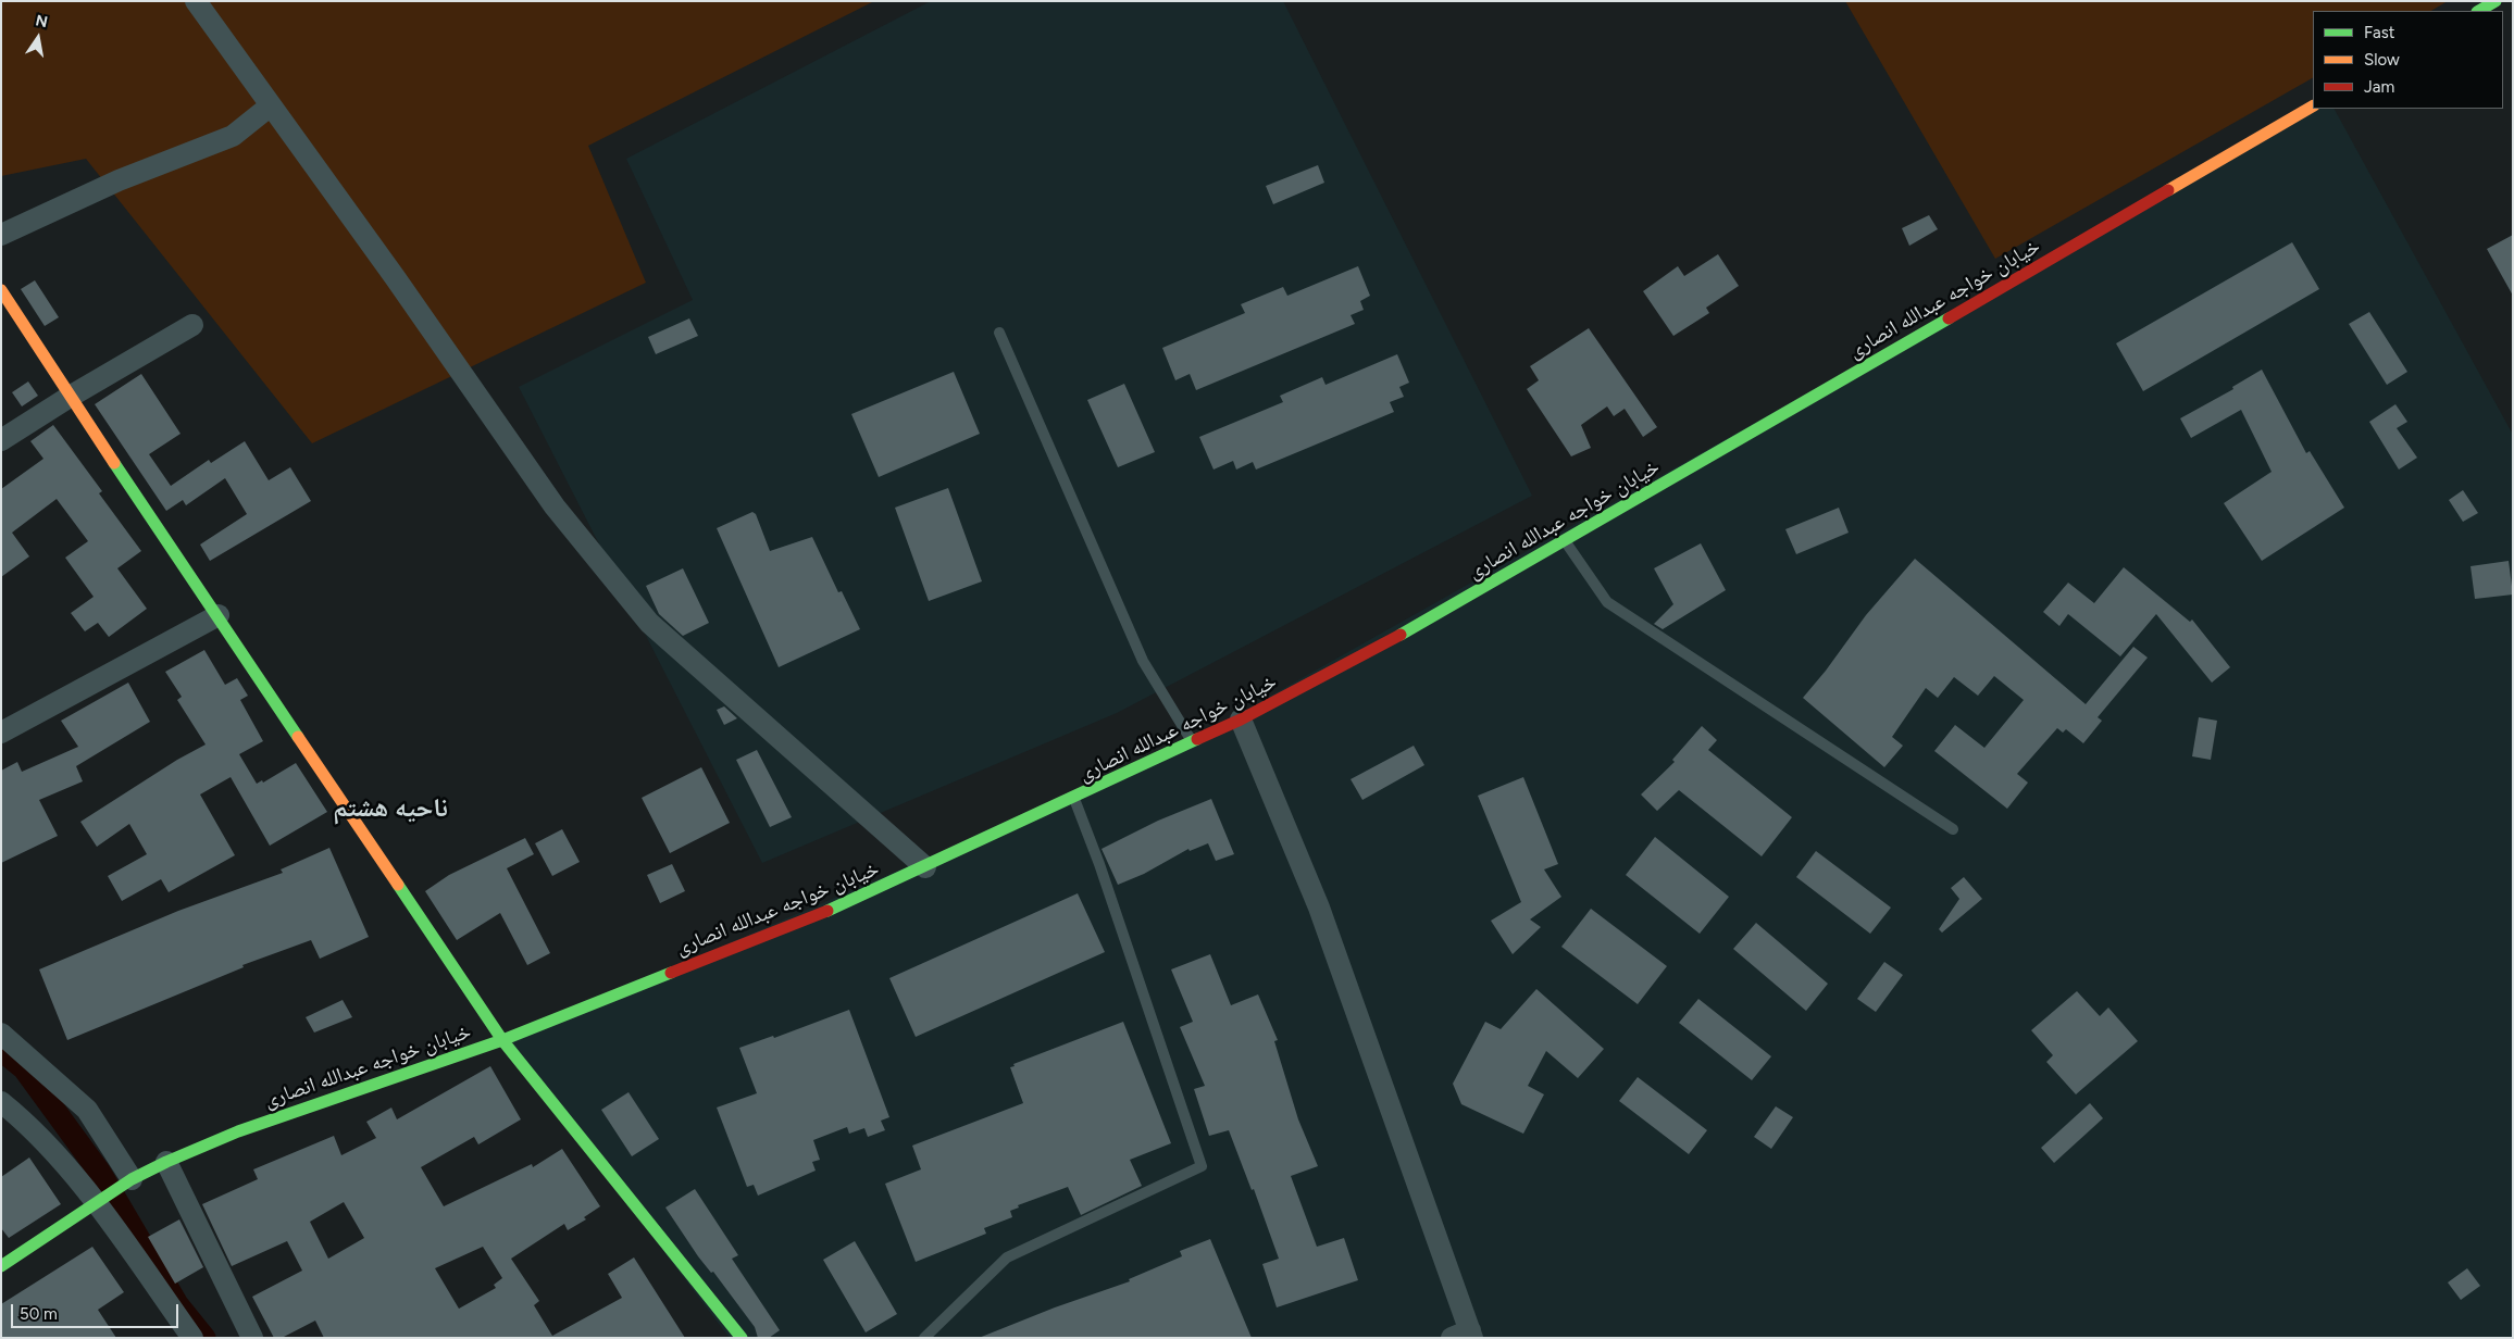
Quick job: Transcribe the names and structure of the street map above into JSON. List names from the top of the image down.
{
  "streets": {
    "street": ["خیابان خواجه عبدالله انصاری"]
  },
  "districts": ["ناحیه هشتم"],
  "legend": ["Fast", "Slow", "Jam"],
  "scale_bar": "50 m",
  "north": "top"
}
